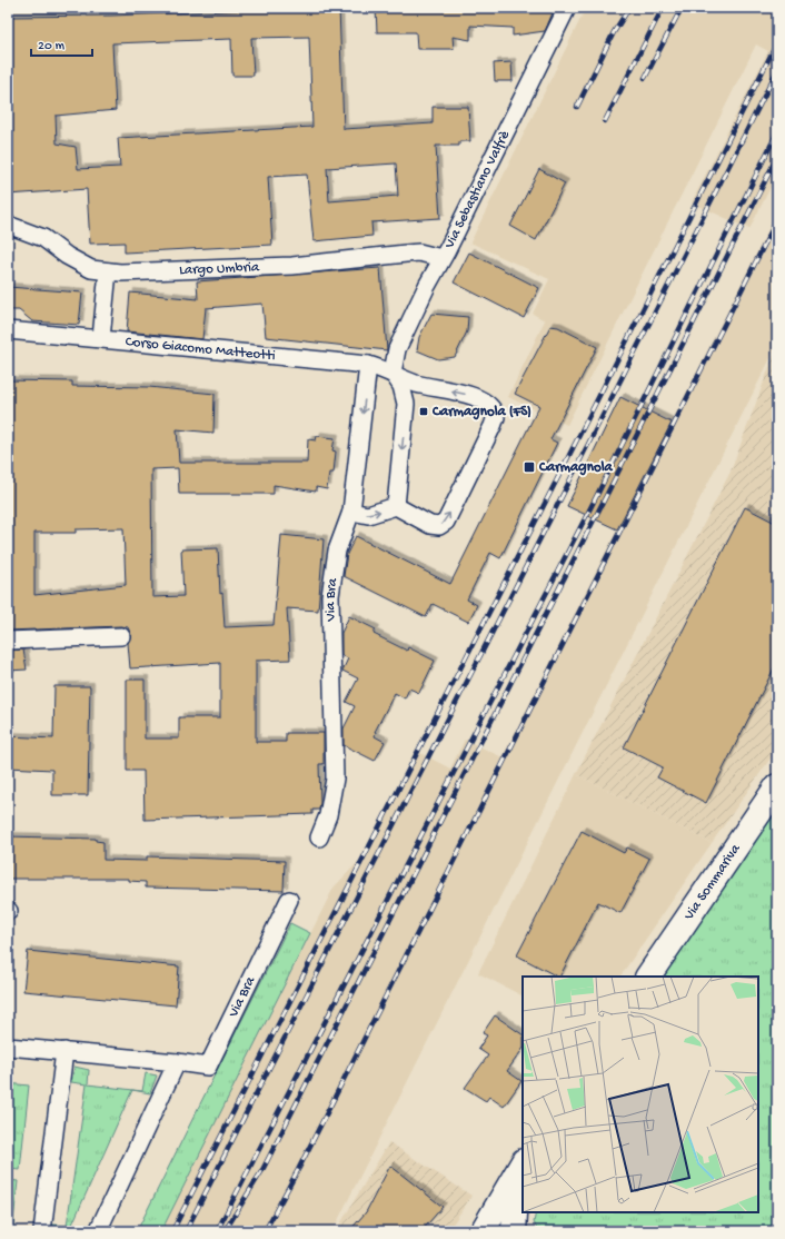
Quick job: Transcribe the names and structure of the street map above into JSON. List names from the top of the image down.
{
  "streets": {
    "main road": ["Via Sommariva"],
    "street": [
      "Via Sebastiano Valfrè",
      "Largo Umbria",
      "Corso Giacomo Matteotti",
      "Via Bra"
    ]
  },
  "crossings": [
    ["Via Sebastiano Valfrè", "Largo Umbria"],
    ["Via Sebastiano Valfrè", "Corso Giacomo Matteotti"],
    ["Corso Giacomo Matteotti", "Via Bra"]
  ],
  "places": {
    "transit": ["Carmagnola (FS)", "Carmagnola"]
  },
  "scale_bar": "20 m"
}
